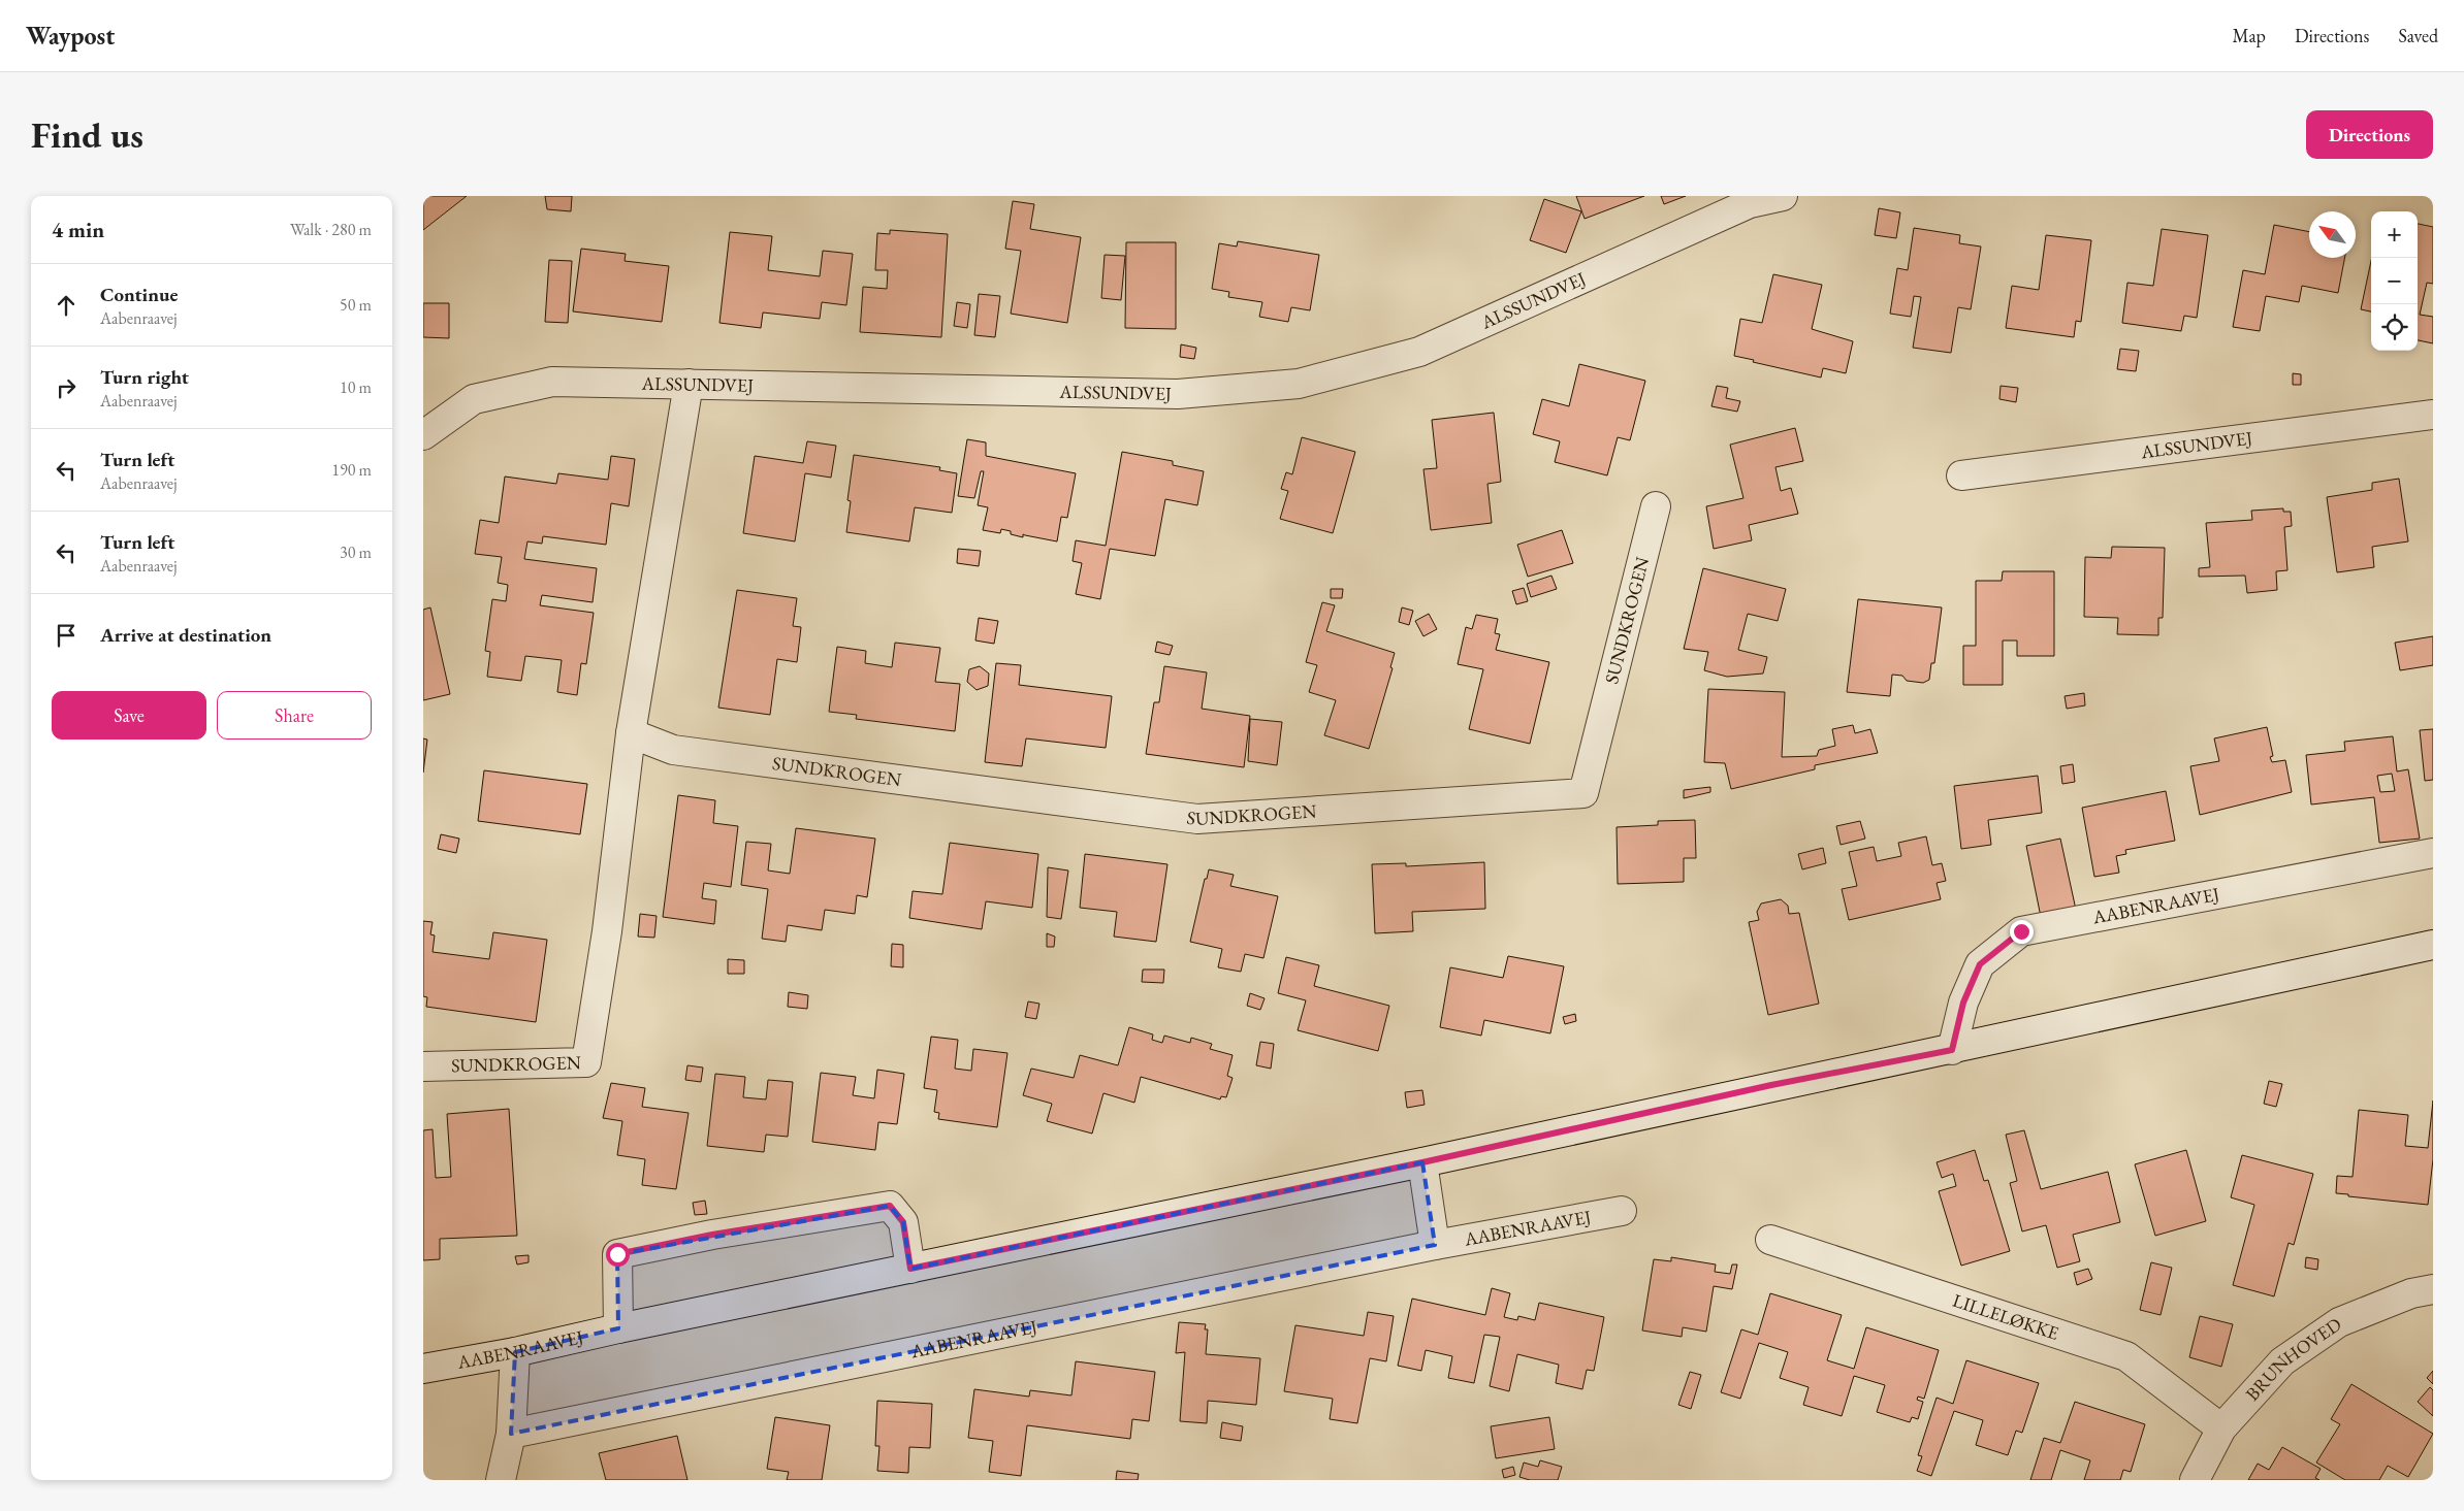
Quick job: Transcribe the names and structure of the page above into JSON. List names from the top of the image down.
{
  "streets": {
    "street": [
      "ALSSUNDVEJ",
      "SUNDKROGEN",
      "AABENRAAVEJ",
      "LILLELØKKE",
      "BRUNHOVED"
    ]
  },
  "crossings": [
    ["ALSSUNDVEJ", "SUNDKROGEN"],
    ["LILLELØKKE", "BRUNHOVED"]
  ],
  "north": "top left",
  "page": {
    "header": "Waypost",
    "nav": ["Map", "Directions", "Saved"],
    "buttons": [
      "Directions",
      ["Save", "Share"]
    ],
    "title": "Find us",
    "heading": ["4 min", "Walk · 280 m"],
    "map_buttons": ["+", "−"],
    "list": [
      ["Continue", "Aabenraavej", "50 m"],
      ["Turn right", "Aabenraavej", "10 m"],
      ["Turn left", "Aabenraavej", "190 m"],
      ["Turn left", "Aabenraavej", "30 m"],
      "Arrive at destination"
    ]
  }
}
